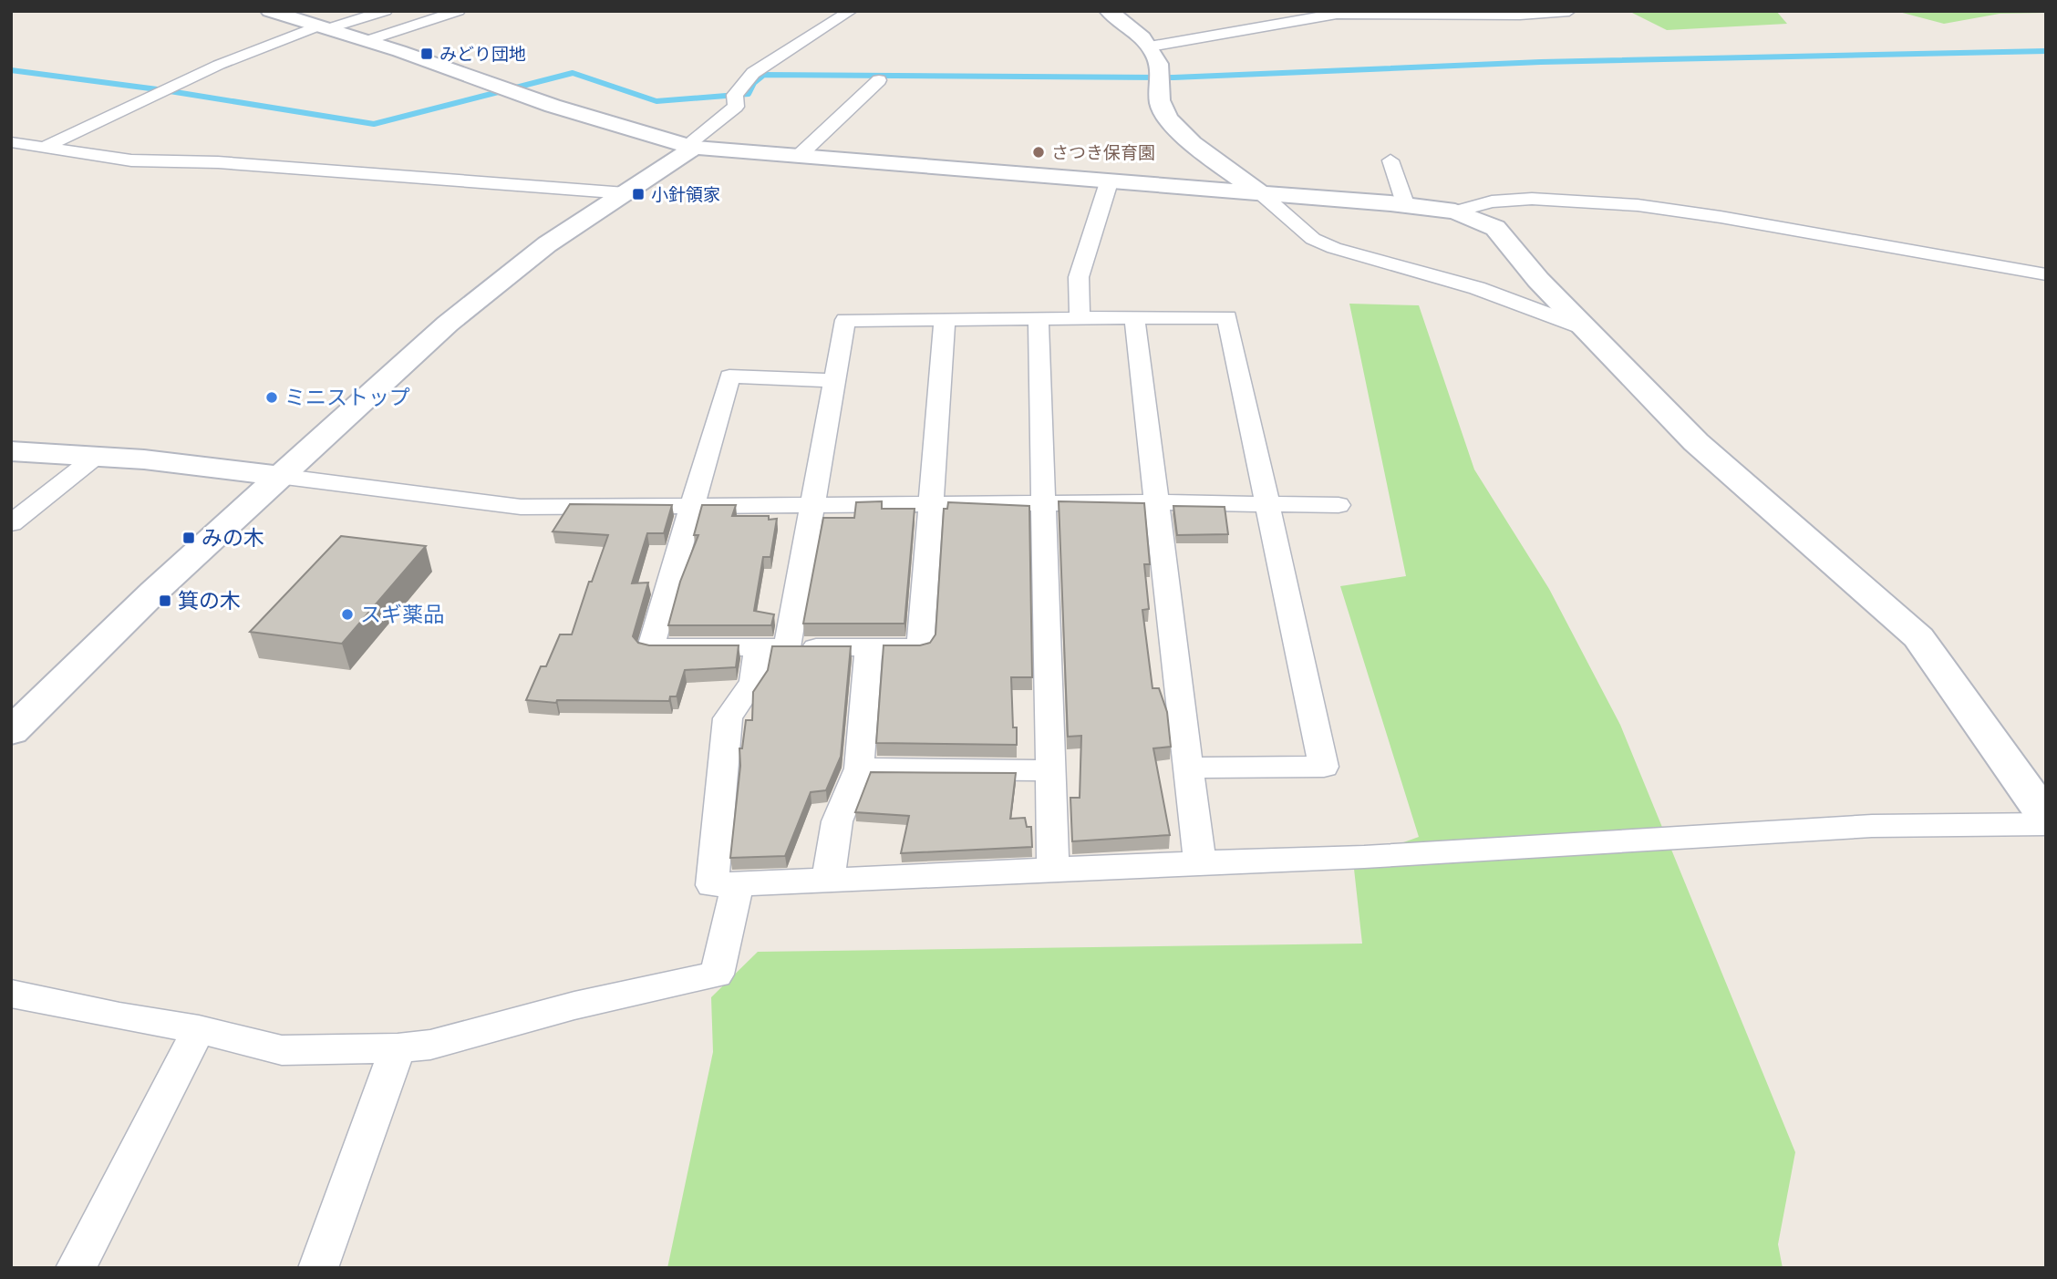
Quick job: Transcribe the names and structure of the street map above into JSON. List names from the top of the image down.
{
  "places": {
    "transit": [
      "みどり団地",
      "小針領家",
      "みの木",
      "箕の木"
    ],
    "other": ["さつき保育園", "ミニストップ", "スギ薬品"]
  }
}
